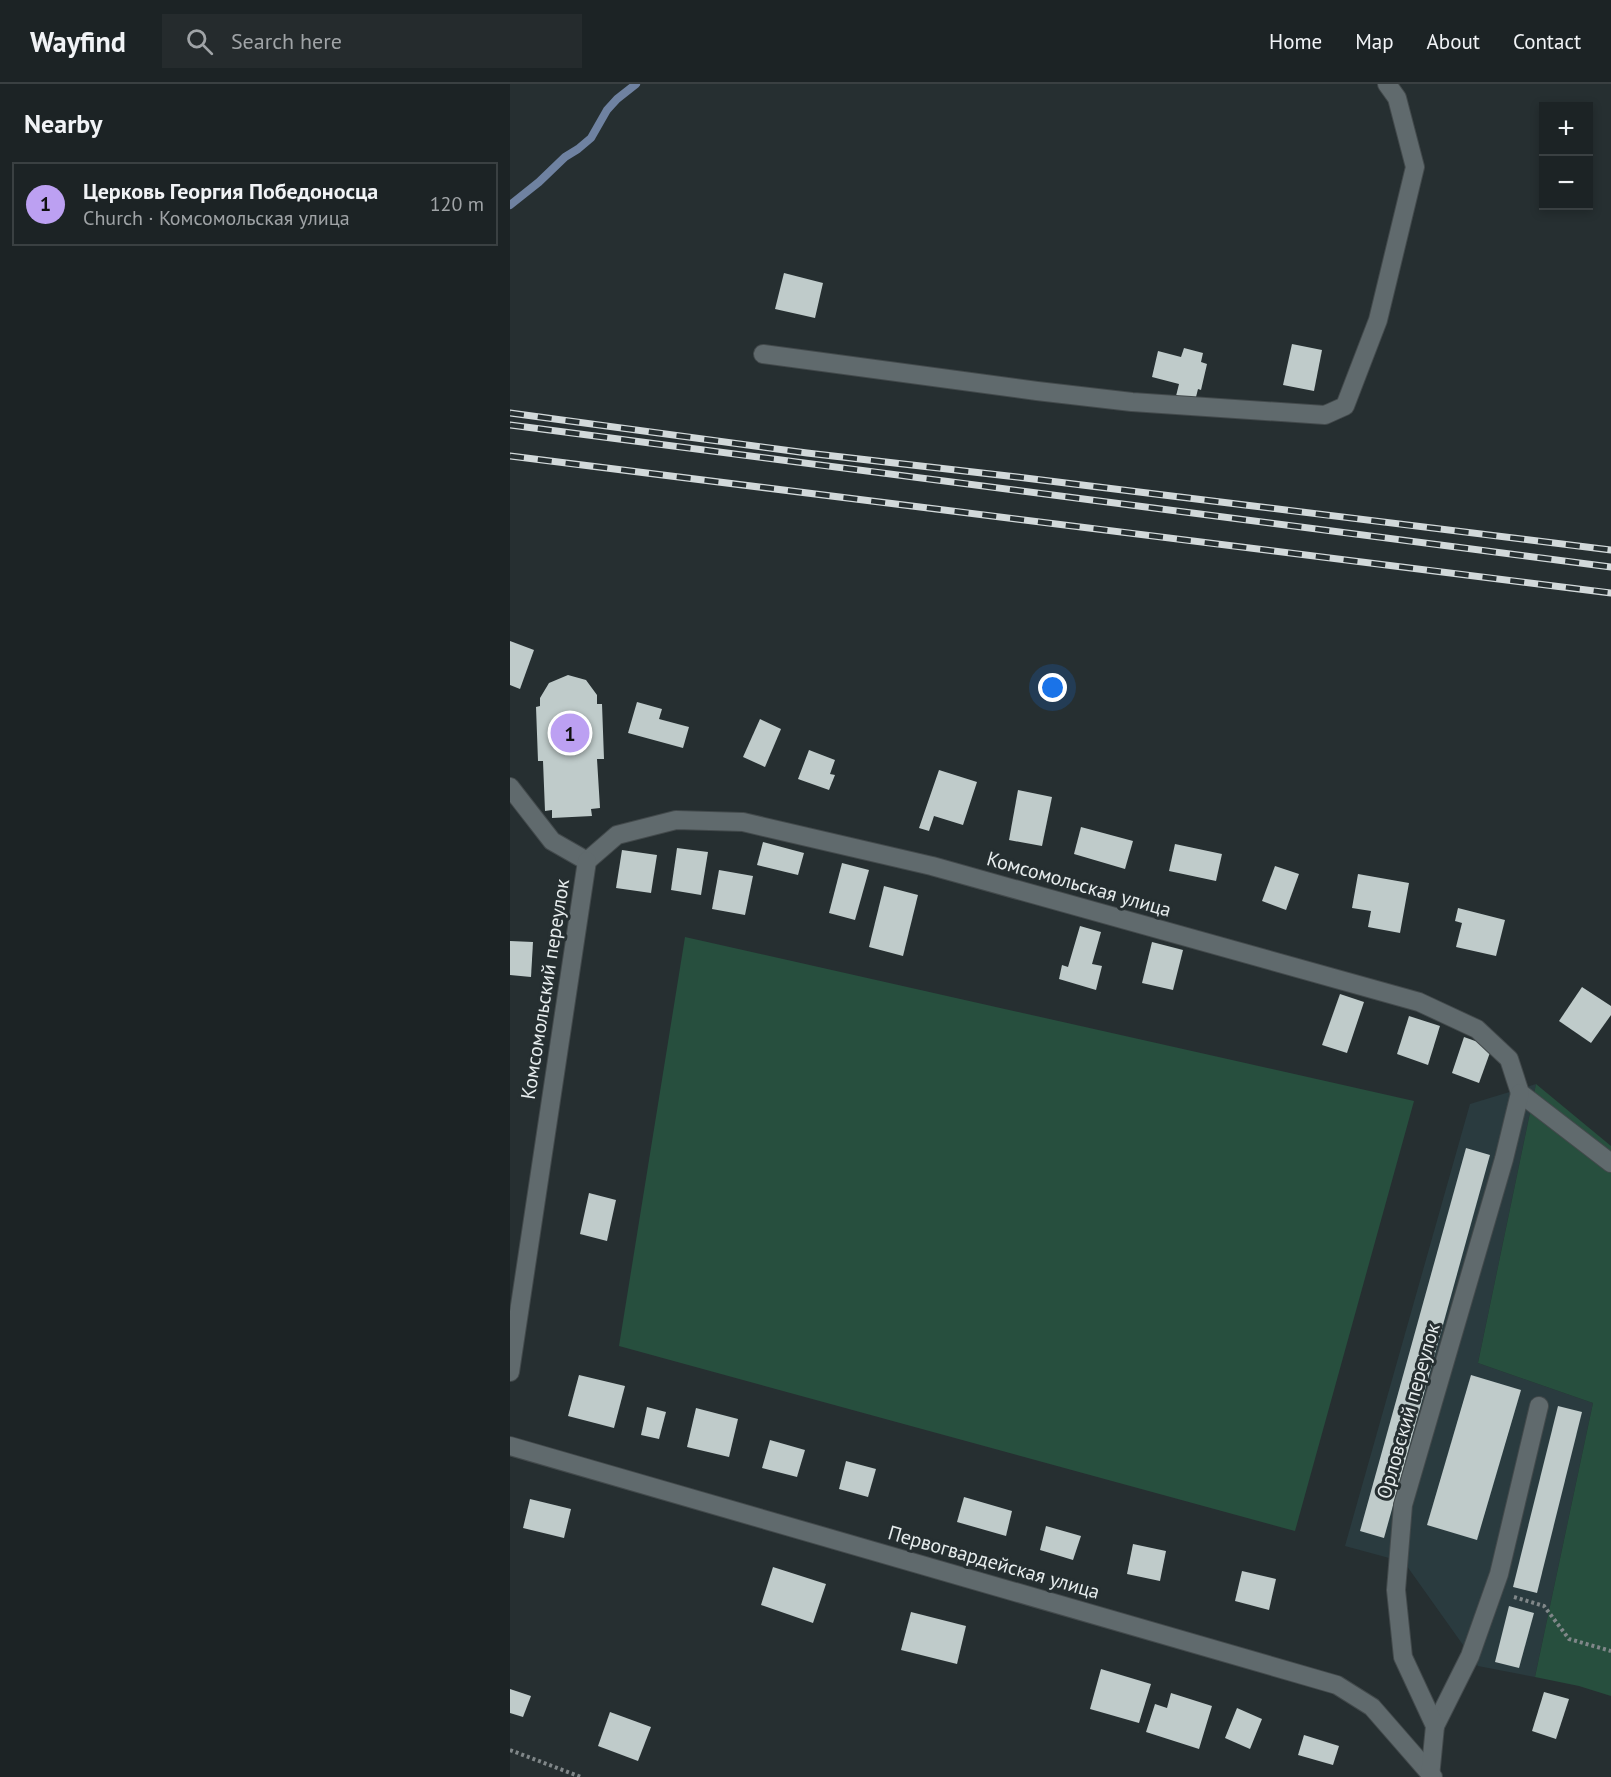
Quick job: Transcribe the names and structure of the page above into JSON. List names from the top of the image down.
{
  "streets": {
    "street": [
      "Комсомольская улица",
      "Комсомольский переулок",
      "Орловский переулок",
      "Первогвардейская улица"
    ]
  },
  "crossings": [
    ["Комсомольская улица", "Комсомольский переулок"],
    ["Комсомольская улица", "Орловский переулок"]
  ],
  "page": {
    "header": "Wayfind",
    "search": "Search here",
    "nav": [
      "Home",
      "Map",
      "About",
      "Contact"
    ],
    "heading": "Nearby",
    "map_buttons": ["+", "−"],
    "list": [
      {
        "mark": "1",
        "name": "Церковь Георгия Победоносца",
        "note": "Church · Комсомольская улица",
        "value": "120 m"
      }
    ],
    "pins": "1"
  }
}
